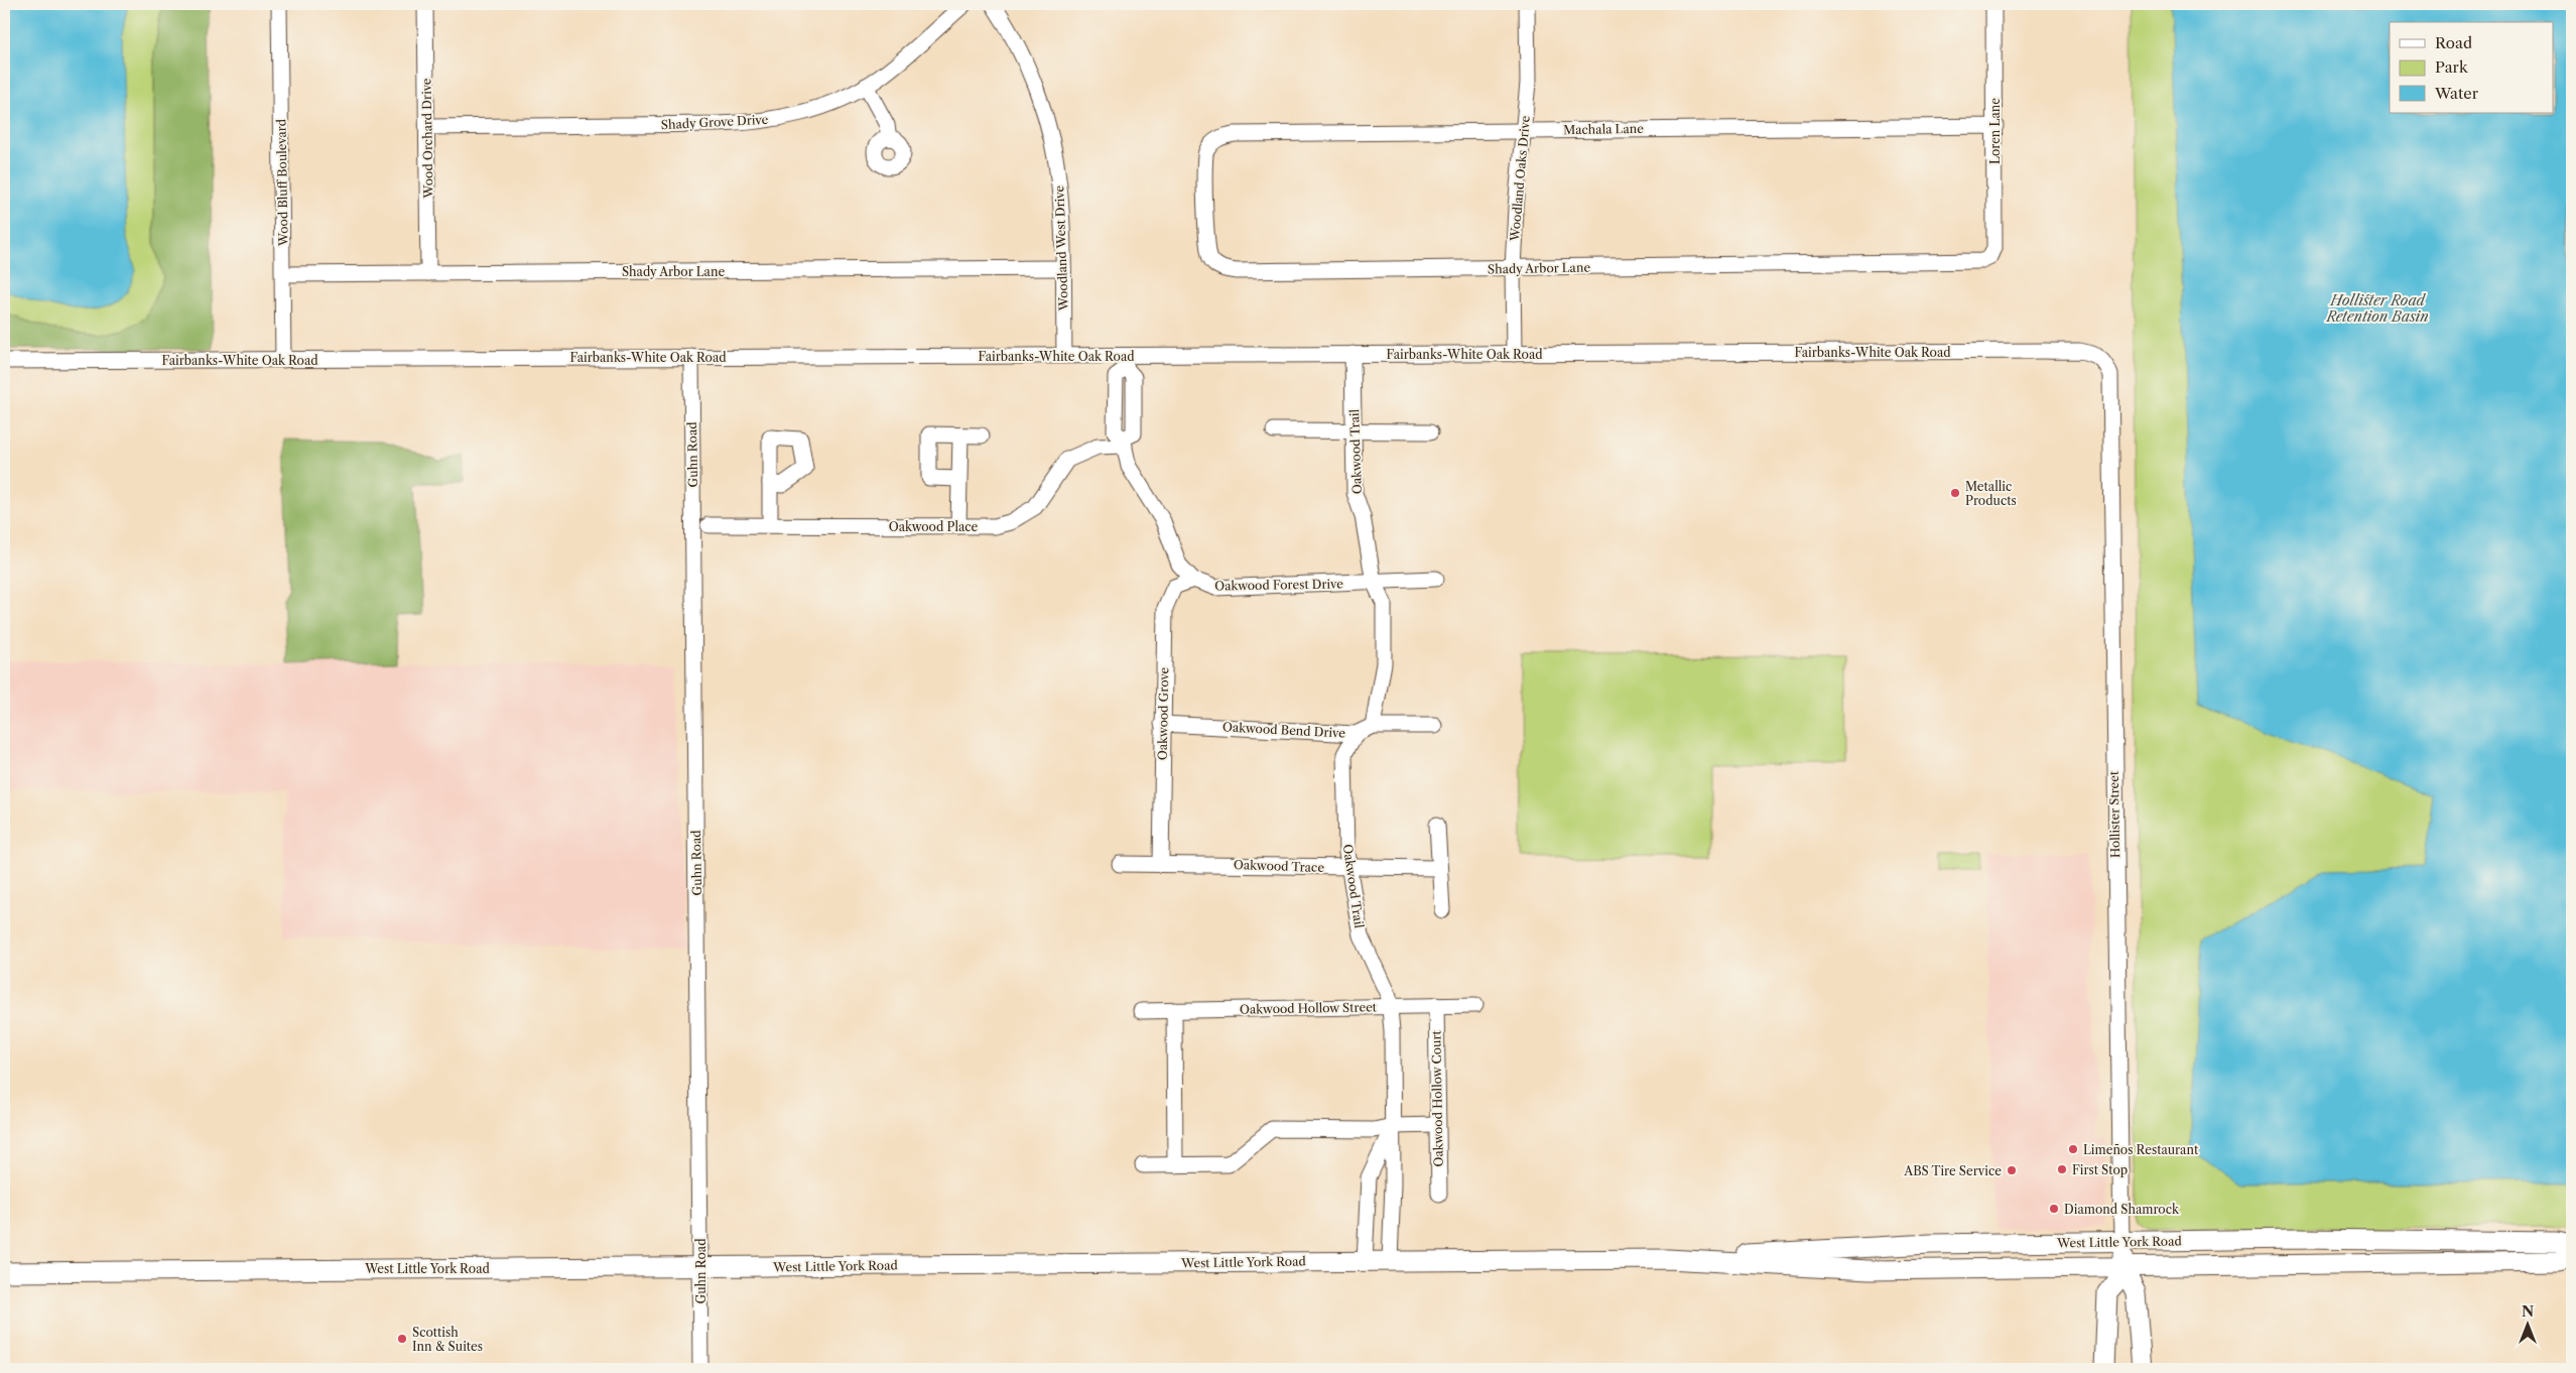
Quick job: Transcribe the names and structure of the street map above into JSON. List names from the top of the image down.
{
  "streets": {
    "main road": ["Hollister Street", "West Little York Road"],
    "street": [
      "Shady Grove Drive",
      "Machala Lane",
      "Loren Lane",
      "Wood Orchard Drive",
      "Woodland Oaks Drive",
      "Wood Bluff Boulevard",
      "Woodland West Drive",
      "Shady Arbor Lane",
      "Fairbanks-White Oak Road",
      "Oakwood Trail",
      "Guhn Road",
      "Oakwood Place",
      "Oakwood Forest Drive",
      "Oakwood Grove",
      "Oakwood Bend Drive",
      "Oakwood Trace",
      "Oakwood Hollow Street",
      "Oakwood Hollow Court"
    ]
  },
  "crossings": [
    ["Shady Grove Drive", "Wood Orchard Drive"],
    ["Machala Lane", "Loren Lane"],
    ["Machala Lane", "Woodland Oaks Drive"],
    ["Machala Lane", "Shady Arbor Lane"],
    ["Loren Lane", "Shady Arbor Lane"],
    ["Wood Orchard Drive", "Shady Arbor Lane"],
    ["Woodland Oaks Drive", "Shady Arbor Lane"],
    ["Woodland Oaks Drive", "Fairbanks-White Oak Road"],
    ["Wood Bluff Boulevard", "Shady Arbor Lane"],
    ["Wood Bluff Boulevard", "Fairbanks-White Oak Road"],
    ["Woodland West Drive", "Shady Arbor Lane"],
    ["Woodland West Drive", "Fairbanks-White Oak Road"],
    ["Fairbanks-White Oak Road", "Oakwood Trail"],
    ["Fairbanks-White Oak Road", "Guhn Road"],
    ["Fairbanks-White Oak Road", "Hollister Street"],
    ["Oakwood Trail", "Oakwood Forest Drive"],
    ["Oakwood Trail", "Oakwood Bend Drive"],
    ["Oakwood Trail", "Oakwood Trace"],
    ["Oakwood Trail", "Oakwood Hollow Street"],
    ["Oakwood Trail", "West Little York Road"],
    ["Guhn Road", "West Little York Road"],
    ["Oakwood Forest Drive", "Oakwood Grove"],
    ["Oakwood Grove", "Oakwood Bend Drive"],
    ["Oakwood Grove", "Oakwood Trace"],
    ["Hollister Street", "West Little York Road"],
    ["Oakwood Hollow Street", "Oakwood Hollow Court"]
  ],
  "water": ["Hollister Road Retention Basin"],
  "places": [
    "Metallic Products",
    "Limeños Restaurant",
    "First Stop",
    "ABS Tire Service",
    "Diamond Shamrock",
    "Scottish Inn & Suites"
  ],
  "legend": ["Road", "Park", "Water"],
  "north": "top"
}
